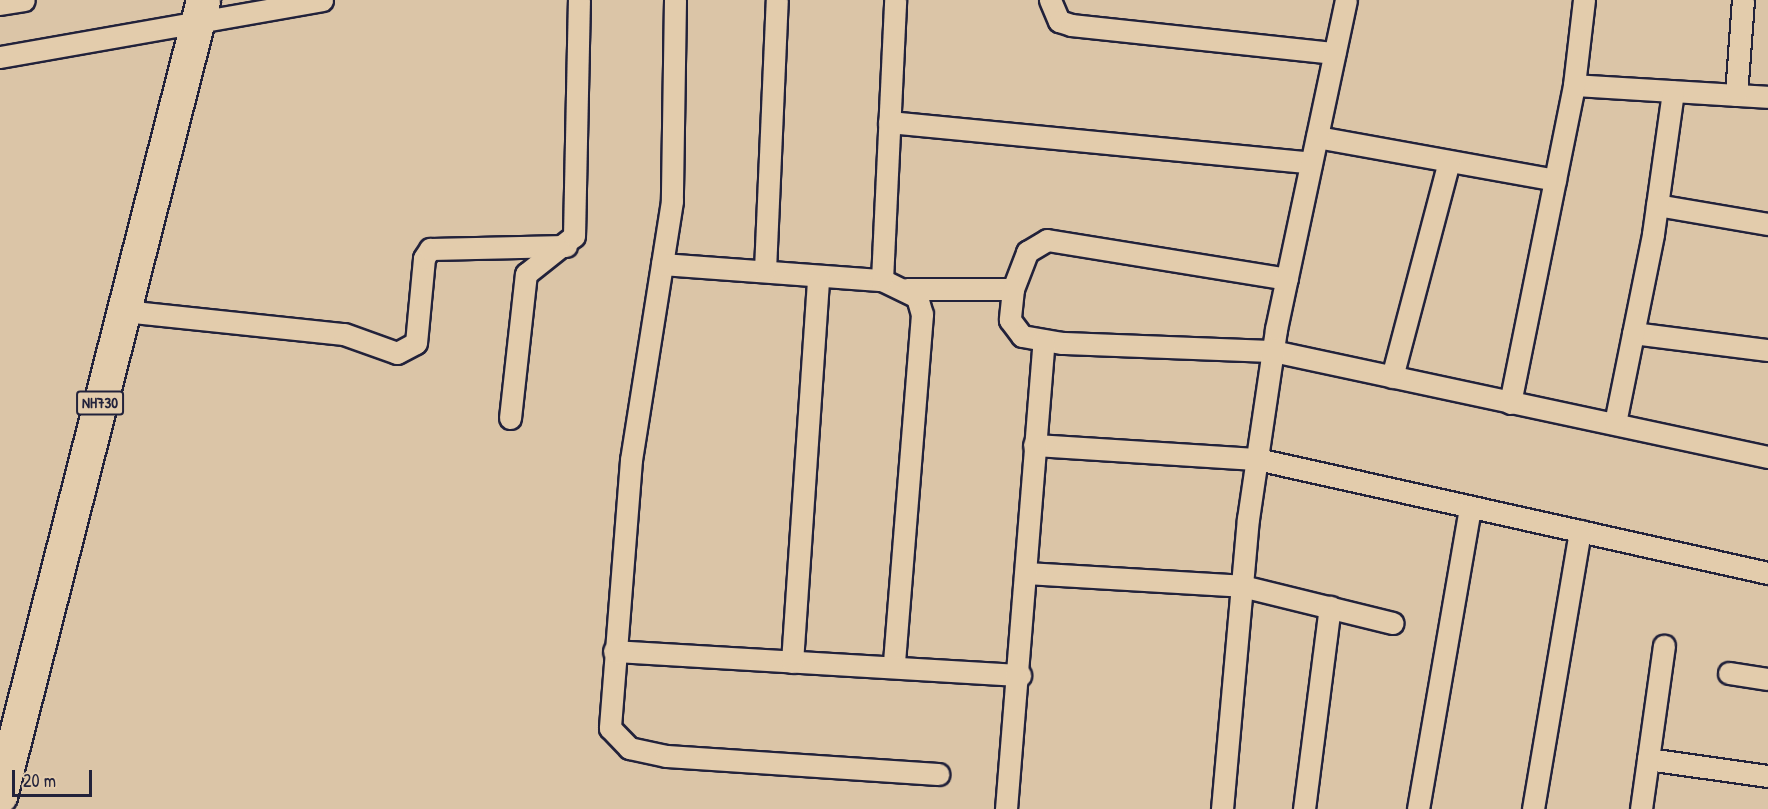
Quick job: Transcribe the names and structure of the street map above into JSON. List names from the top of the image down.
{
  "streets": {
    "highway": ["NH730"]
  },
  "scale_bar": "20 m"
}
